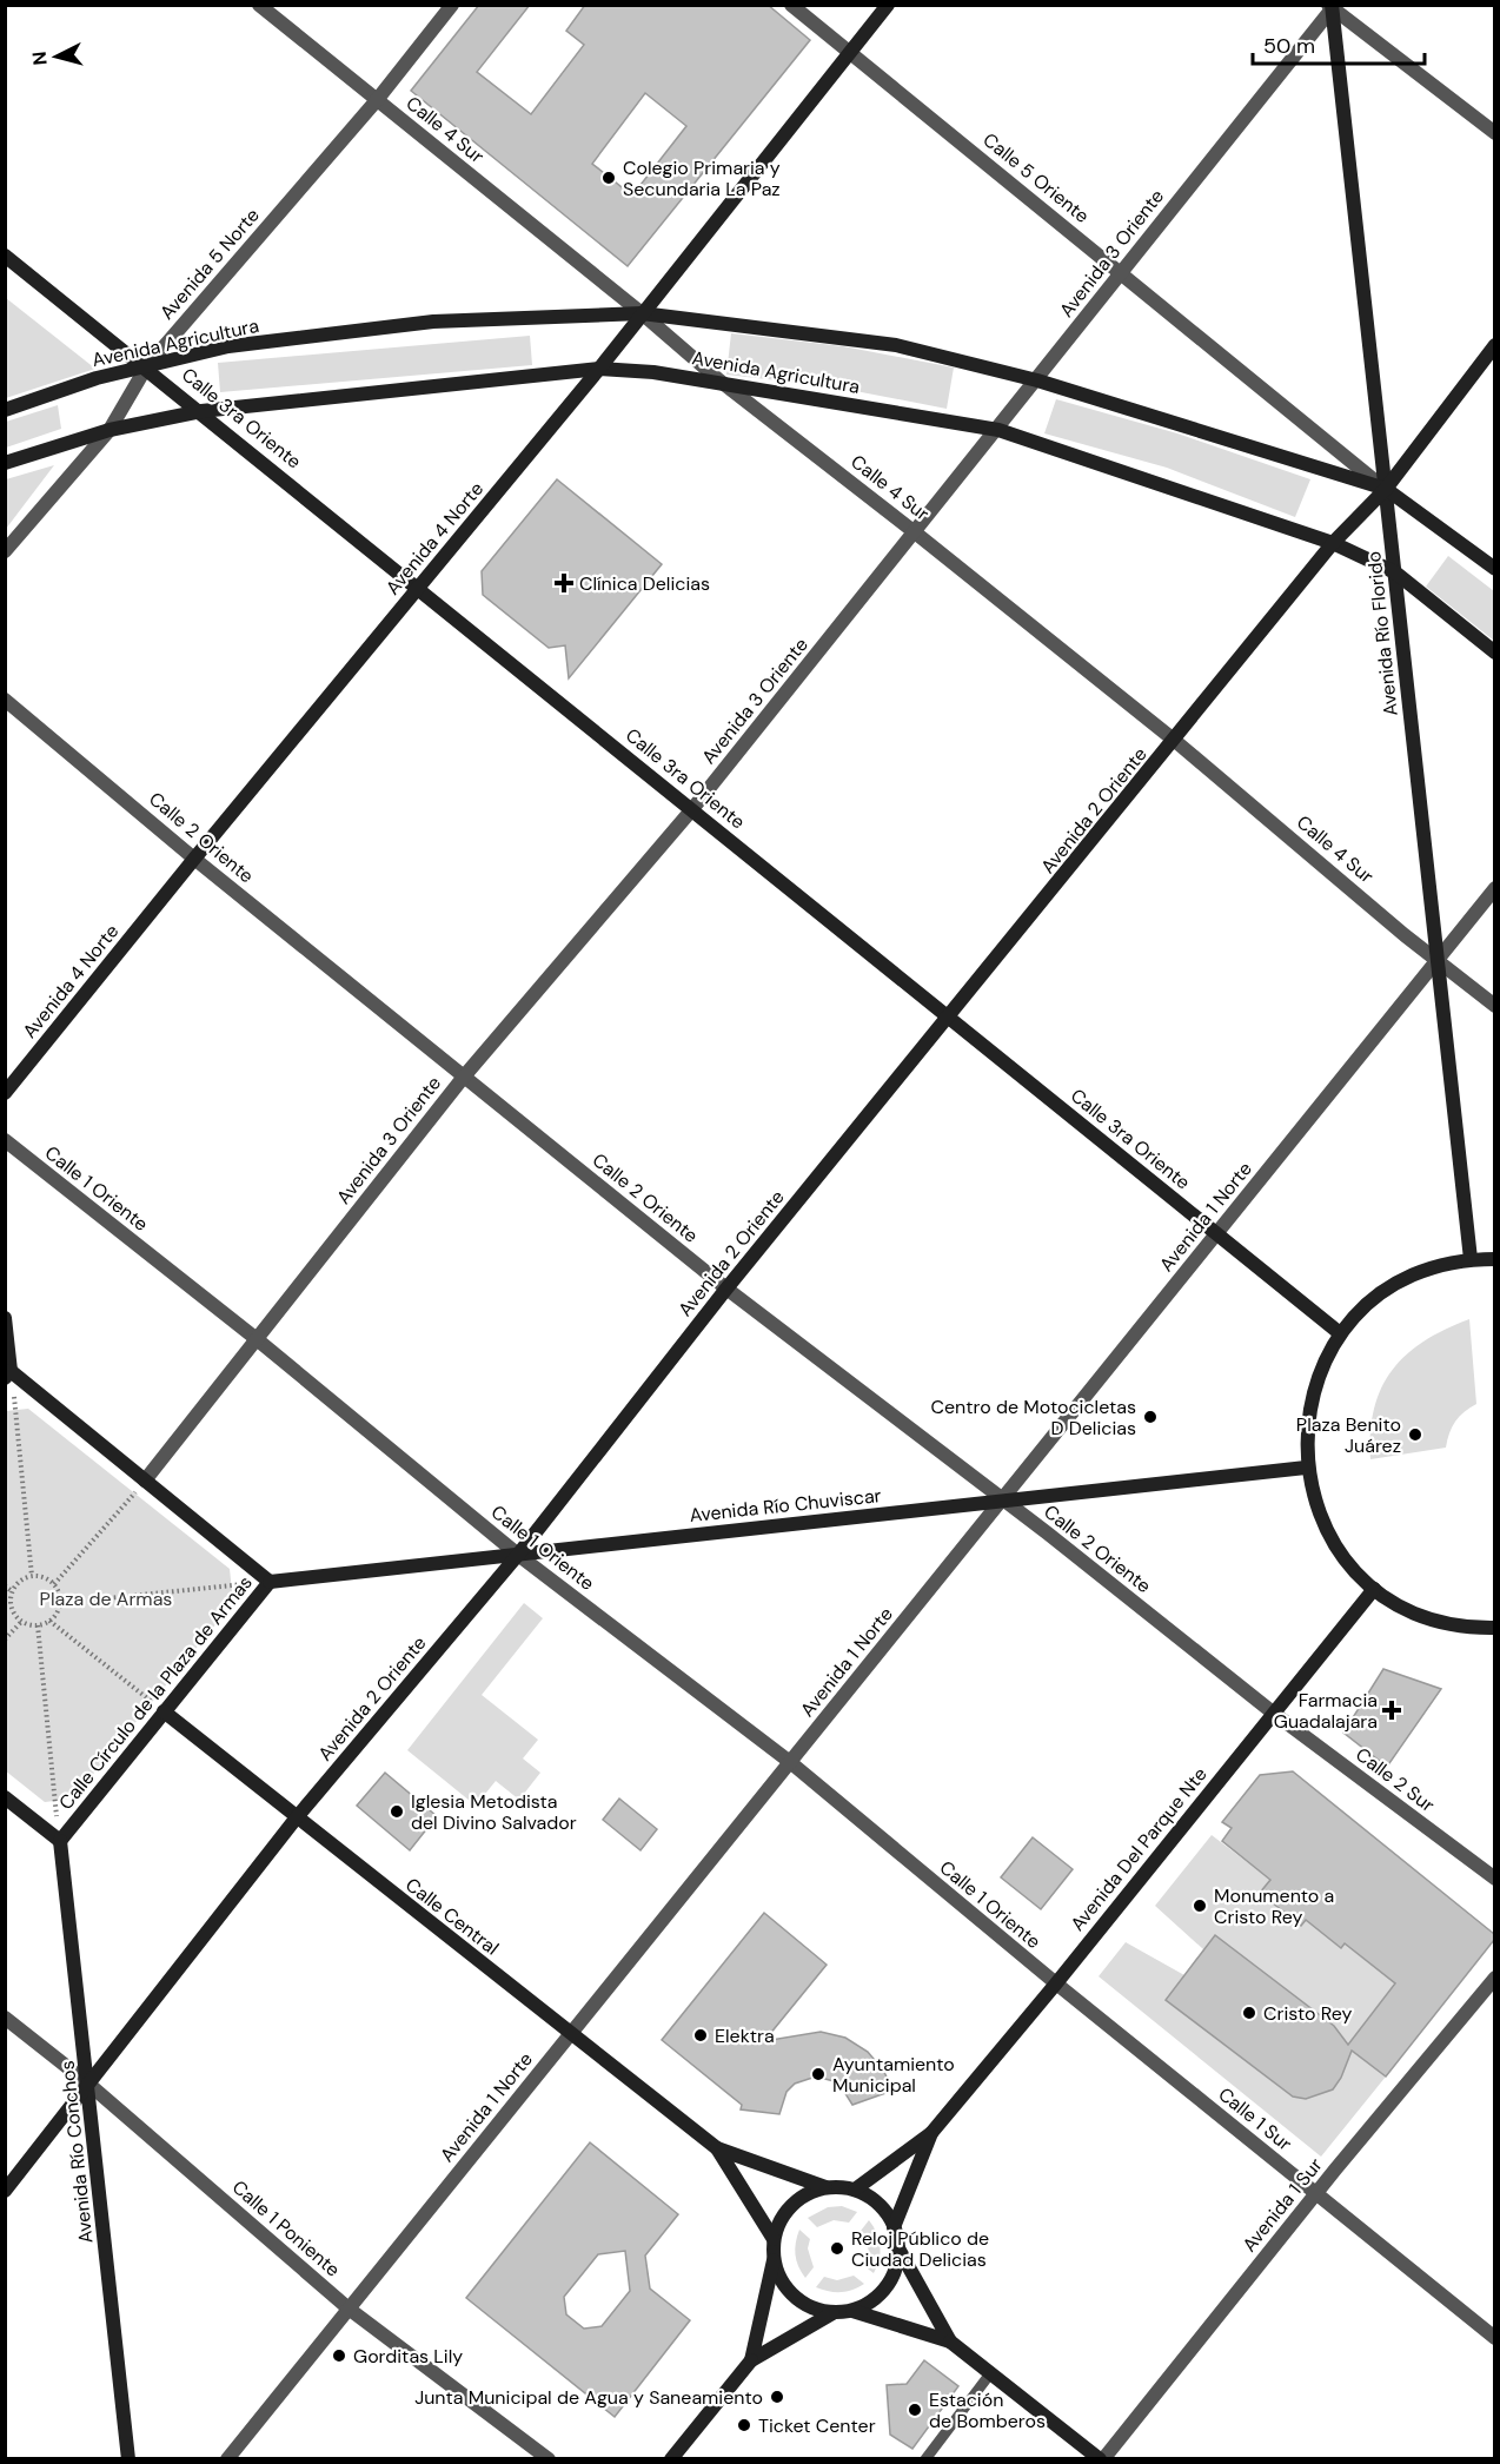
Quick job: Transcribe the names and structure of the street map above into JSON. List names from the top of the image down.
{
  "streets": {
    "main road": [
      "Avenida Agricultura",
      "Calle 3ra Oriente",
      "Avenida 4 Norte",
      "Avenida Río Florido",
      "Avenida 2 Oriente",
      "Avenida Río Chuviscar",
      "Calle Círculo de la Plaza de Armas",
      "Avenida Del Parque Nte",
      "Calle Central",
      "Avenida Río Conchos"
    ],
    "street": [
      "Calle 4 Sur",
      "Calle 5 Oriente",
      "Avenida 3 Oriente",
      "Avenida 5 Norte",
      "Calle 2 Oriente",
      "Calle 1 Oriente",
      "Avenida 1 Norte",
      "Calle 2 Sur",
      "Calle 1 Sur",
      "Avenida 1 Sur",
      "Calle 1 Poniente"
    ]
  },
  "crossings": [
    ["Calle 4 Sur", "Avenida 3 Oriente"],
    ["Calle 4 Sur", "Avenida 5 Norte"],
    ["Calle 4 Sur", "Avenida Agricultura"],
    ["Calle 4 Sur", "Avenida 4 Norte"],
    ["Calle 4 Sur", "Avenida Río Florido"],
    ["Calle 4 Sur", "Avenida 2 Oriente"],
    ["Calle 4 Sur", "Avenida 1 Norte"],
    ["Calle 5 Oriente", "Avenida 3 Oriente"],
    ["Calle 5 Oriente", "Avenida Agricultura"],
    ["Calle 5 Oriente", "Avenida 4 Norte"],
    ["Calle 5 Oriente", "Avenida Río Florido"],
    ["Calle 5 Oriente", "Avenida 2 Oriente"],
    ["Avenida 3 Oriente", "Avenida Agricultura"],
    ["Avenida 3 Oriente", "Calle 3ra Oriente"],
    ["Avenida 3 Oriente", "Avenida Río Florido"],
    ["Avenida 3 Oriente", "Calle 2 Oriente"],
    ["Avenida 3 Oriente", "Calle 1 Oriente"],
    ["Avenida 3 Oriente", "Calle Círculo de la Plaza de Armas"],
    ["Avenida 5 Norte", "Avenida Agricultura"],
    ["Avenida 5 Norte", "Calle 3ra Oriente"],
    ["Avenida Agricultura", "Calle 3ra Oriente"],
    ["Avenida Agricultura", "Avenida 4 Norte"],
    ["Avenida Agricultura", "Avenida Río Florido"],
    ["Avenida Agricultura", "Avenida 2 Oriente"],
    ["Calle 3ra Oriente", "Avenida 4 Norte"],
    ["Calle 3ra Oriente", "Avenida 2 Oriente"],
    ["Calle 3ra Oriente", "Avenida 1 Norte"],
    ["Avenida 4 Norte", "Calle 2 Oriente"],
    ["Avenida Río Florido", "Avenida 2 Oriente"],
    ["Avenida Río Florido", "Avenida 1 Norte"],
    ["Avenida 2 Oriente", "Calle 2 Oriente"],
    ["Avenida 2 Oriente", "Calle 1 Oriente"],
    ["Avenida 2 Oriente", "Avenida Río Chuviscar"],
    ["Avenida 2 Oriente", "Calle Central"],
    ["Avenida 2 Oriente", "Avenida Río Conchos"],
    ["Avenida 2 Oriente", "Calle 1 Poniente"],
    ["Calle 2 Oriente", "Avenida 1 Norte"],
    ["Calle 2 Oriente", "Avenida Río Chuviscar"],
    ["Calle 2 Oriente", "Calle 2 Sur"],
    ["Calle 2 Oriente", "Avenida Del Parque Nte"],
    ["Calle 1 Oriente", "Avenida 1 Norte"],
    ["Calle 1 Oriente", "Avenida Río Chuviscar"],
    ["Calle 1 Oriente", "Avenida Del Parque Nte"],
    ["Calle 1 Oriente", "Calle 1 Sur"],
    ["Avenida 1 Norte", "Avenida Río Chuviscar"],
    ["Avenida 1 Norte", "Calle Central"],
    ["Avenida 1 Norte", "Calle 1 Poniente"],
    ["Avenida Río Chuviscar", "Calle Círculo de la Plaza de Armas"],
    ["Calle Círculo de la Plaza de Armas", "Calle Central"],
    ["Calle Círculo de la Plaza de Armas", "Avenida Río Conchos"],
    ["Calle 2 Sur", "Avenida Del Parque Nte"],
    ["Avenida Del Parque Nte", "Calle 1 Sur"],
    ["Calle 1 Sur", "Avenida 1 Sur"],
    ["Avenida Río Conchos", "Calle 1 Poniente"]
  ],
  "parks": ["Plaza de Armas"],
  "places": {
    "other": [
      "Colegio Primaria y Secundaria La Paz",
      "Centro de Motocicletas D Delicias",
      "Plaza Benito Juárez",
      "Iglesia Metodista del Divino Salvador",
      "Monumento a Cristo Rey",
      "Cristo Rey",
      "Elektra",
      "Ayuntamiento Municipal",
      "Reloj Público de Ciudad Delicias",
      "Gorditas Lily",
      "Junta Municipal de Agua y Saneamiento",
      "Estación de Bomberos",
      "Ticket Center"
    ],
    "health": ["Clínica Delicias", "Farmacia Guadalajara"]
  },
  "scale_bar": "50 m",
  "north": "left"
}
